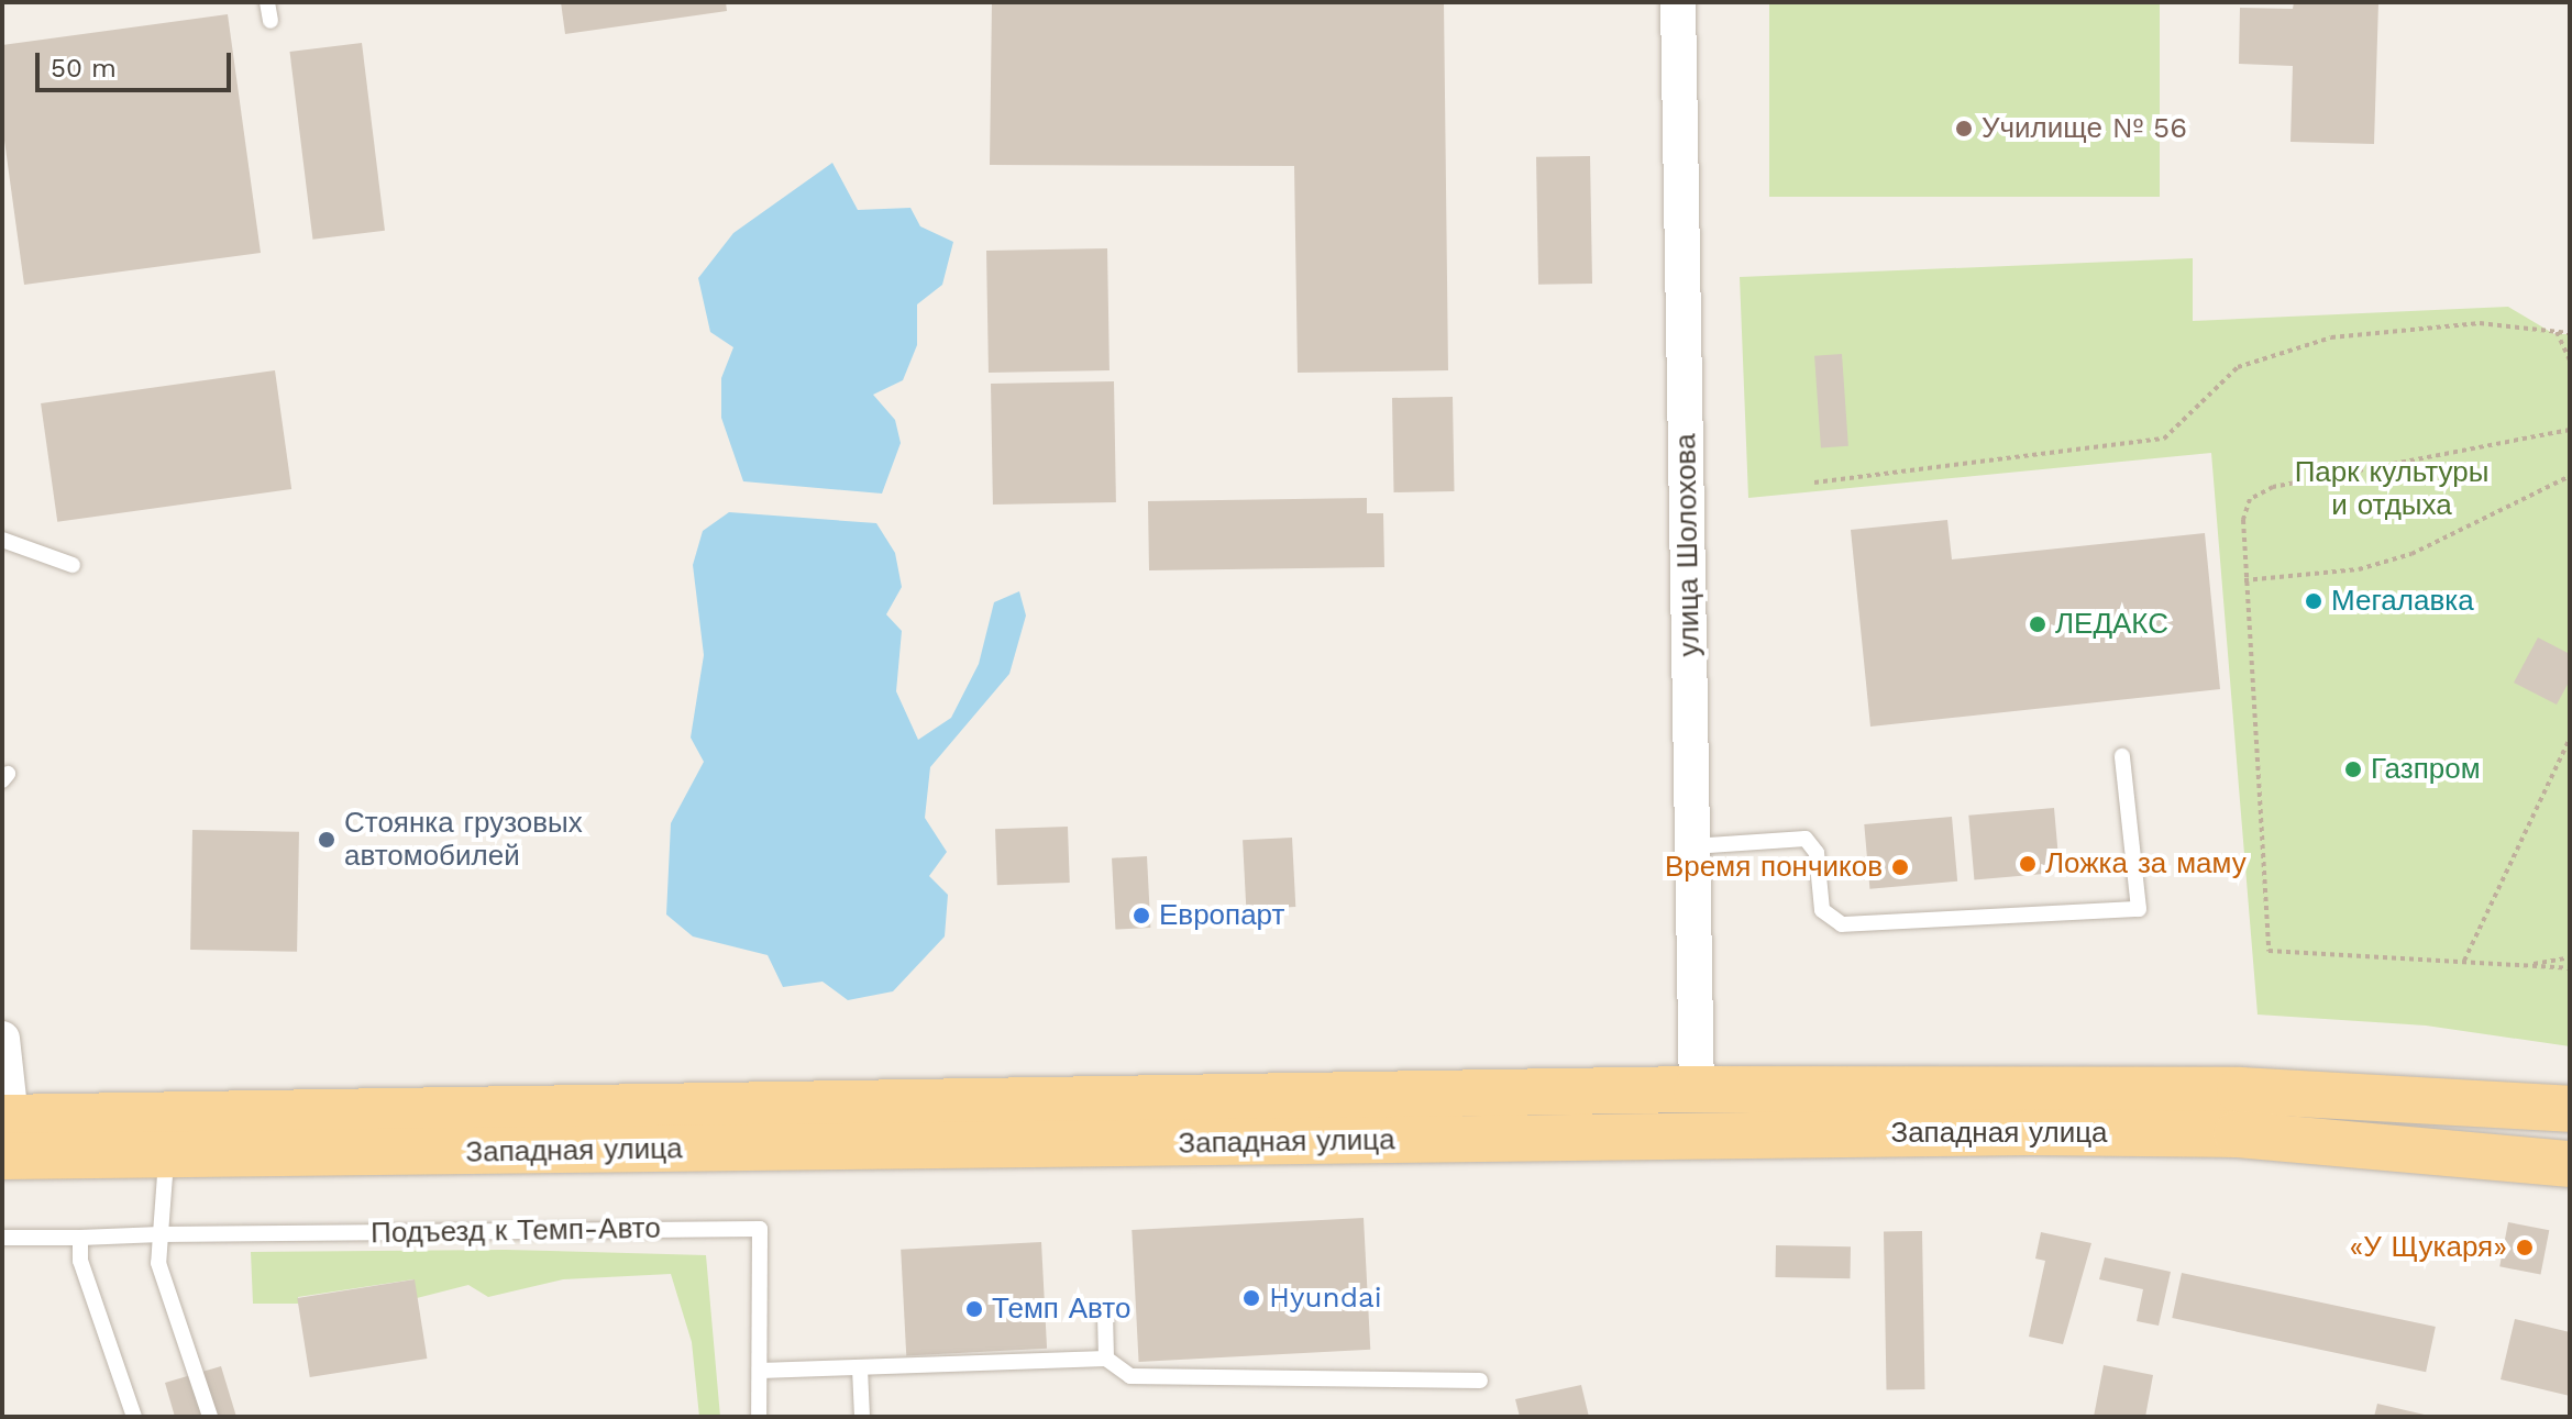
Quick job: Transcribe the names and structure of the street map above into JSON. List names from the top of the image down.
{
  "streets": {
    "main road": ["Западная улица"],
    "street": ["улица Шолохова"],
    "lane": ["Подъезд к Темп-Авто"]
  },
  "crossings": [
    ["улица Шолохова", "Западная улица"]
  ],
  "parks": ["Парк культуры и отдыха"],
  "places": [
    "Училище № 56",
    "Мегалавка",
    "ЛЕДАКС",
    "Газпром",
    "Стоянка грузовых автомобилей",
    "Ложка за маму",
    "Время пончиков",
    "Европарт",
    "«У Щукаря»",
    "Hyundai",
    "Темп Авто"
  ],
  "scale_bar": "50 m"
}
